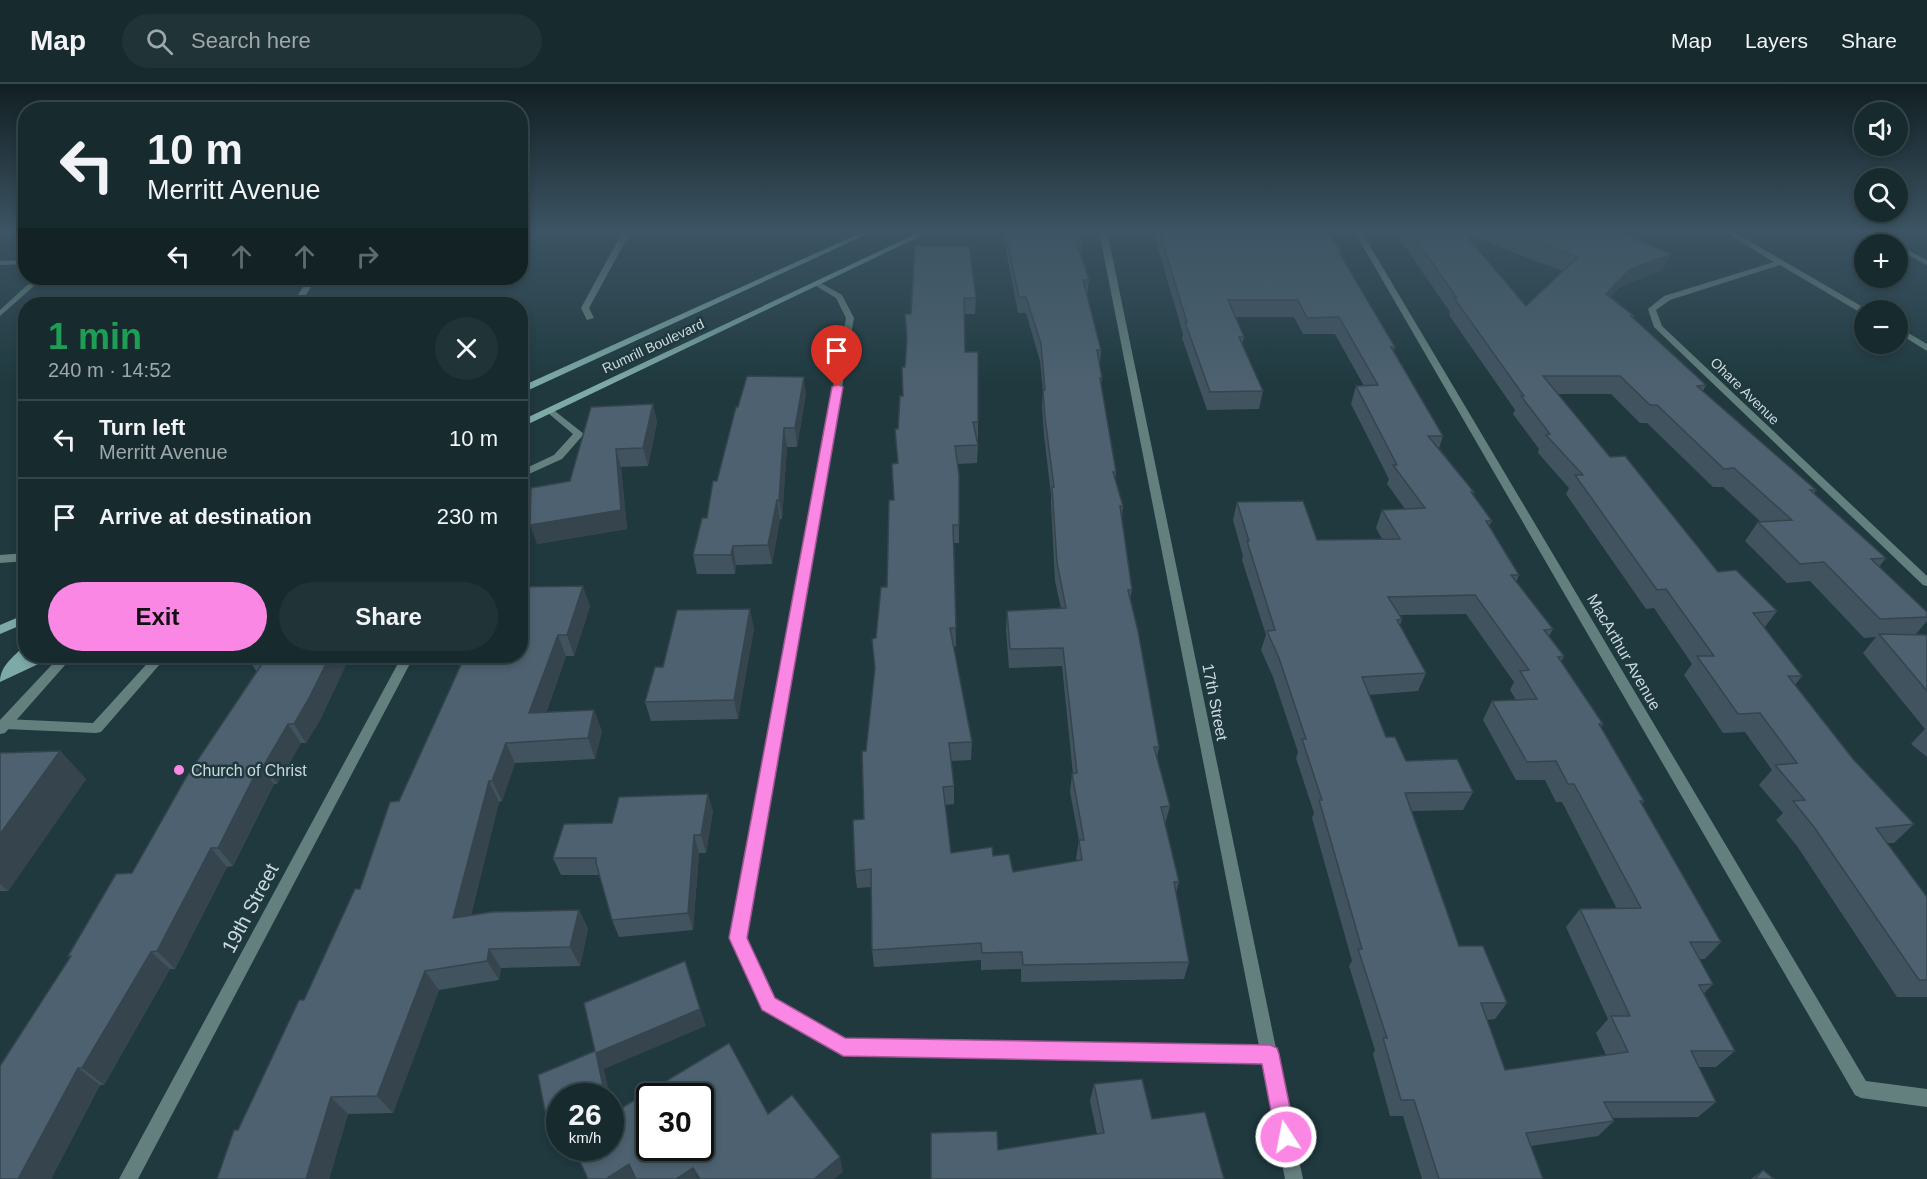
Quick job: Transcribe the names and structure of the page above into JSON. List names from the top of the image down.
{
  "streets": {
    "main road": ["Rumrill Boulevard"],
    "street": [
      "Ohare Avenue",
      "MacArthur Avenue",
      "17th Street",
      "19th Street"
    ]
  },
  "places": ["Church of Christ"],
  "page": {
    "header": "Map",
    "search": "Search here",
    "nav": ["Map", "Layers", "Share"],
    "map_buttons": ["+", "−"],
    "turn": ["10 m", "Merritt Avenue"],
    "heading": ["1 min", "240 m · 14:52"],
    "list": [
      {
        "name": "Turn left",
        "note": "Merritt Avenue",
        "value": "10 m"
      },
      {
        "name": "Arrive at destination",
        "value": "230 m"
      }
    ],
    "buttons": ["Exit", "Share"],
    "speed": "26 km/h",
    "limit": "30"
  }
}
